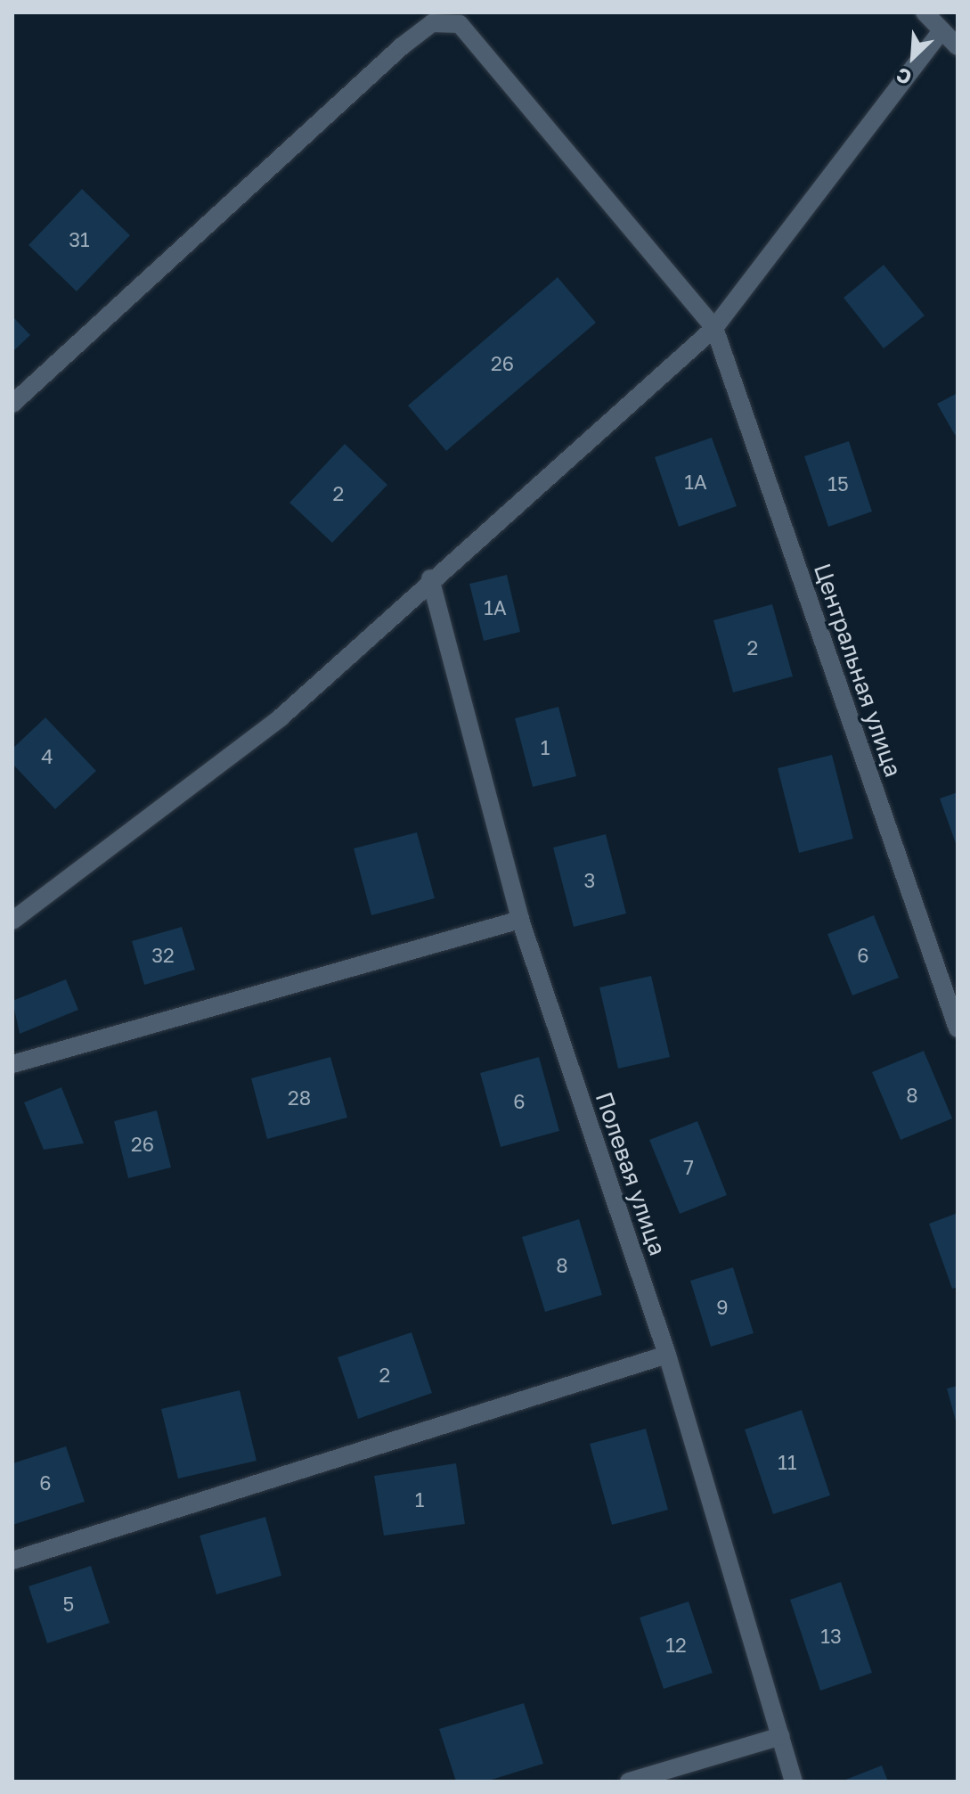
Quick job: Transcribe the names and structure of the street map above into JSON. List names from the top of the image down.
{
  "streets": {
    "street": ["Центральная улица", "Полевая улица"]
  },
  "house_numbers": [
    "31",
    "26",
    "1А",
    "15",
    "2",
    "1А",
    "2",
    "1",
    "4",
    "3",
    "32",
    "6",
    "8",
    "28",
    "6",
    "26",
    "7",
    "8",
    "9",
    "2",
    "11",
    "6",
    "1",
    "5",
    "13",
    "12"
  ],
  "north": "bottom left"
}
